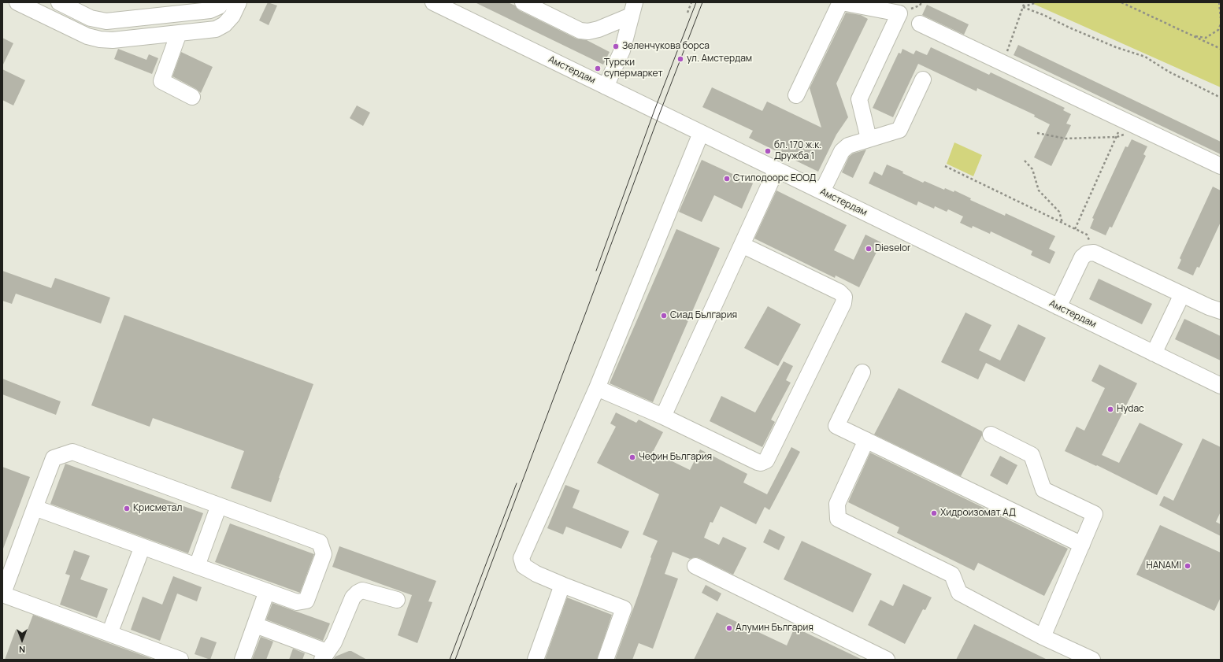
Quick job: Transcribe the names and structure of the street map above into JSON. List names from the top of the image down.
{
  "streets": {
    "street": ["Амстердам"]
  },
  "places": [
    "Зеленчукова борса",
    "ул. Амстердам",
    "Турски супермаркет",
    "бл. 170 ж.к. Дружба 1",
    "Стилодоорс ЕООД",
    "Dieselor",
    "Сиад България",
    "Hydac",
    "Чефин България",
    "Крисметал",
    "Хидроизомат АД",
    "HANAMI",
    "Алумин България"
  ],
  "north": "bottom"
}
